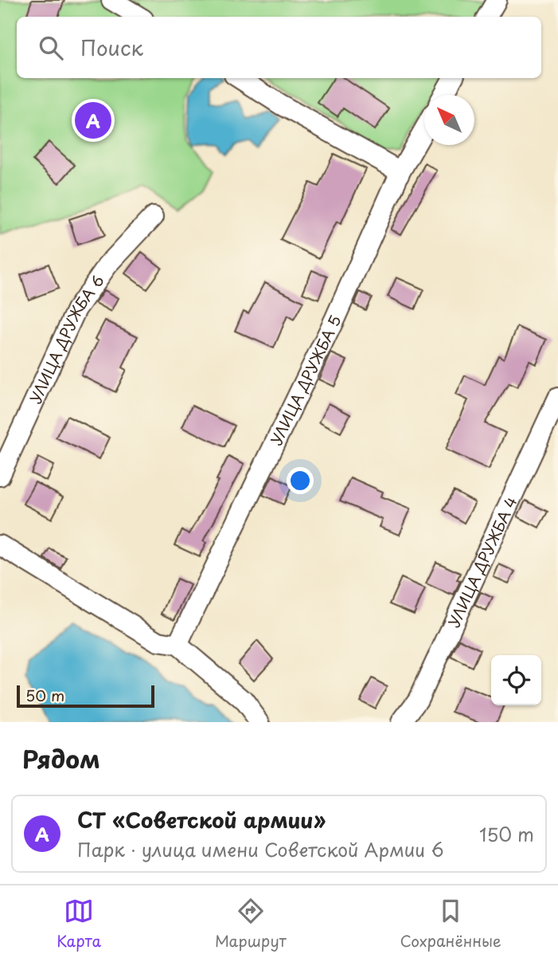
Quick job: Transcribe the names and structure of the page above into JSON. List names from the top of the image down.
{
  "streets": {
    "street": ["УЛИЦА ДРУЖБА 6", "УЛИЦА ДРУЖБА 5", "УЛИЦА ДРУЖБА 4"]
  },
  "scale_bar": "50 m",
  "north": "top left",
  "page": {
    "search": "Поиск",
    "pins": "A",
    "scale": "50 m",
    "heading": "Рядом",
    "list": [
      {
        "mark": "A",
        "name": "СТ «Советской армии»",
        "note": "Парк · улица имени Советской Армии 6",
        "value": "150 m"
      }
    ],
    "nav": ["Карта", "Маршрут", "Сохранённые"]
  }
}
